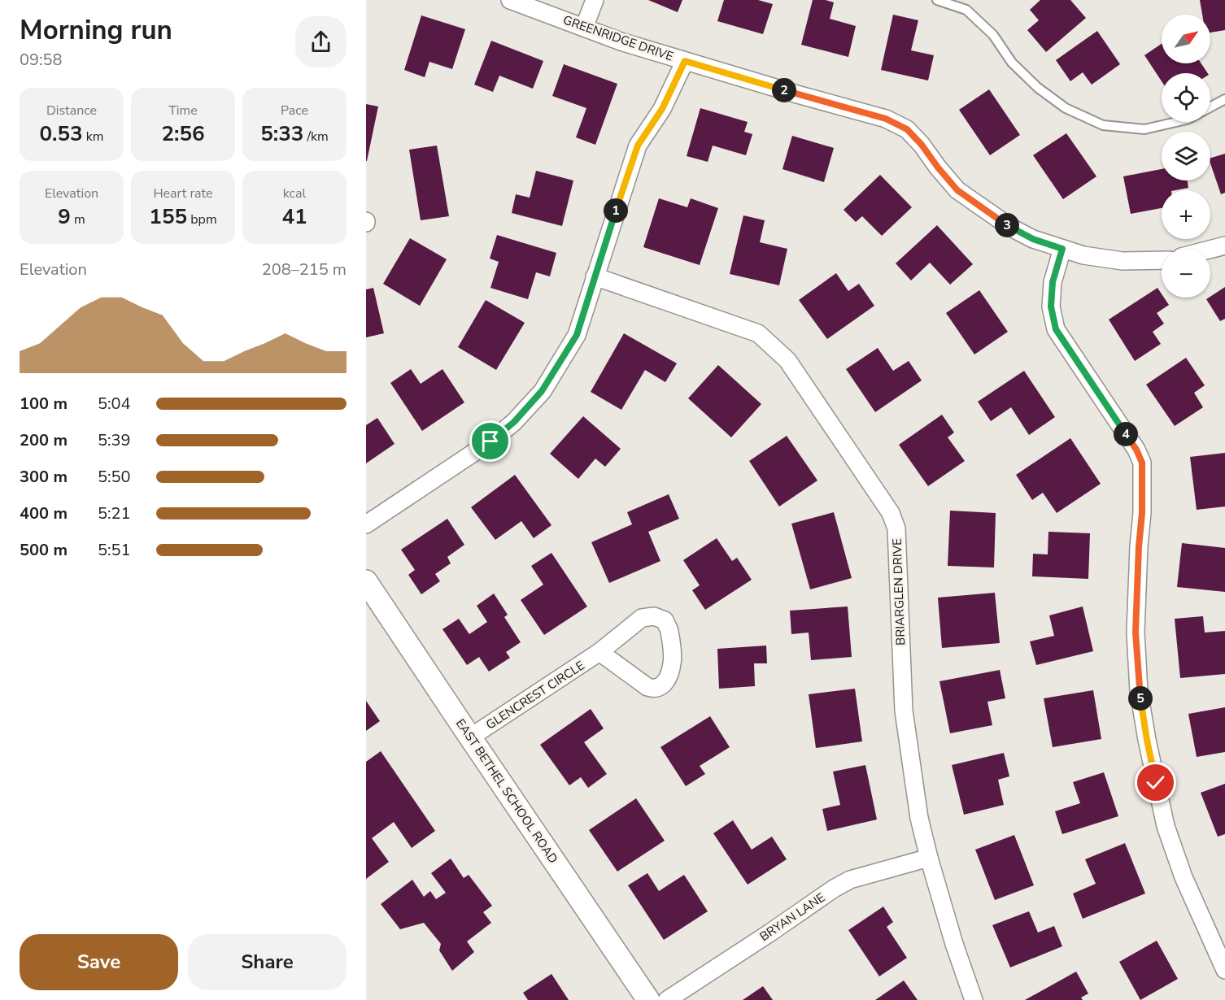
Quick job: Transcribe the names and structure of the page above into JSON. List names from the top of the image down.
{
  "streets": {
    "street": [
      "GREENRIDGE DRIVE",
      "BRIARGLEN DRIVE",
      "GLENCREST CIRCLE",
      "EAST BETHEL SCHOOL ROAD",
      "BRYAN LANE"
    ]
  },
  "crossings": [
    ["BRIARGLEN DRIVE", "BRYAN LANE"],
    ["GLENCREST CIRCLE", "EAST BETHEL SCHOOL ROAD"]
  ],
  "north": "top right",
  "page": {
    "heading": ["Morning run", "09:58"],
    "map_buttons": ["+", "−"],
    "pins": [
      "2",
      "1",
      "3",
      "4",
      "5"
    ],
    "stats": [
      ["Distance", "0.53 km"],
      ["Time", "2:56"],
      ["Pace", "5:33 /km"],
      ["Elevation", "9 m"],
      ["Heart rate", "155 bpm"],
      ["kcal", "41"]
    ],
    "chart": ["Elevation", "208–215 m"],
    "list": [
      {
        "name": "100 m",
        "note": "5:04"
      },
      {
        "name": "200 m",
        "note": "5:39"
      },
      {
        "name": "300 m",
        "note": "5:50"
      },
      {
        "name": "400 m",
        "note": "5:21"
      },
      {
        "name": "500 m",
        "note": "5:51"
      }
    ],
    "buttons": ["Save", "Share"]
  }
}
